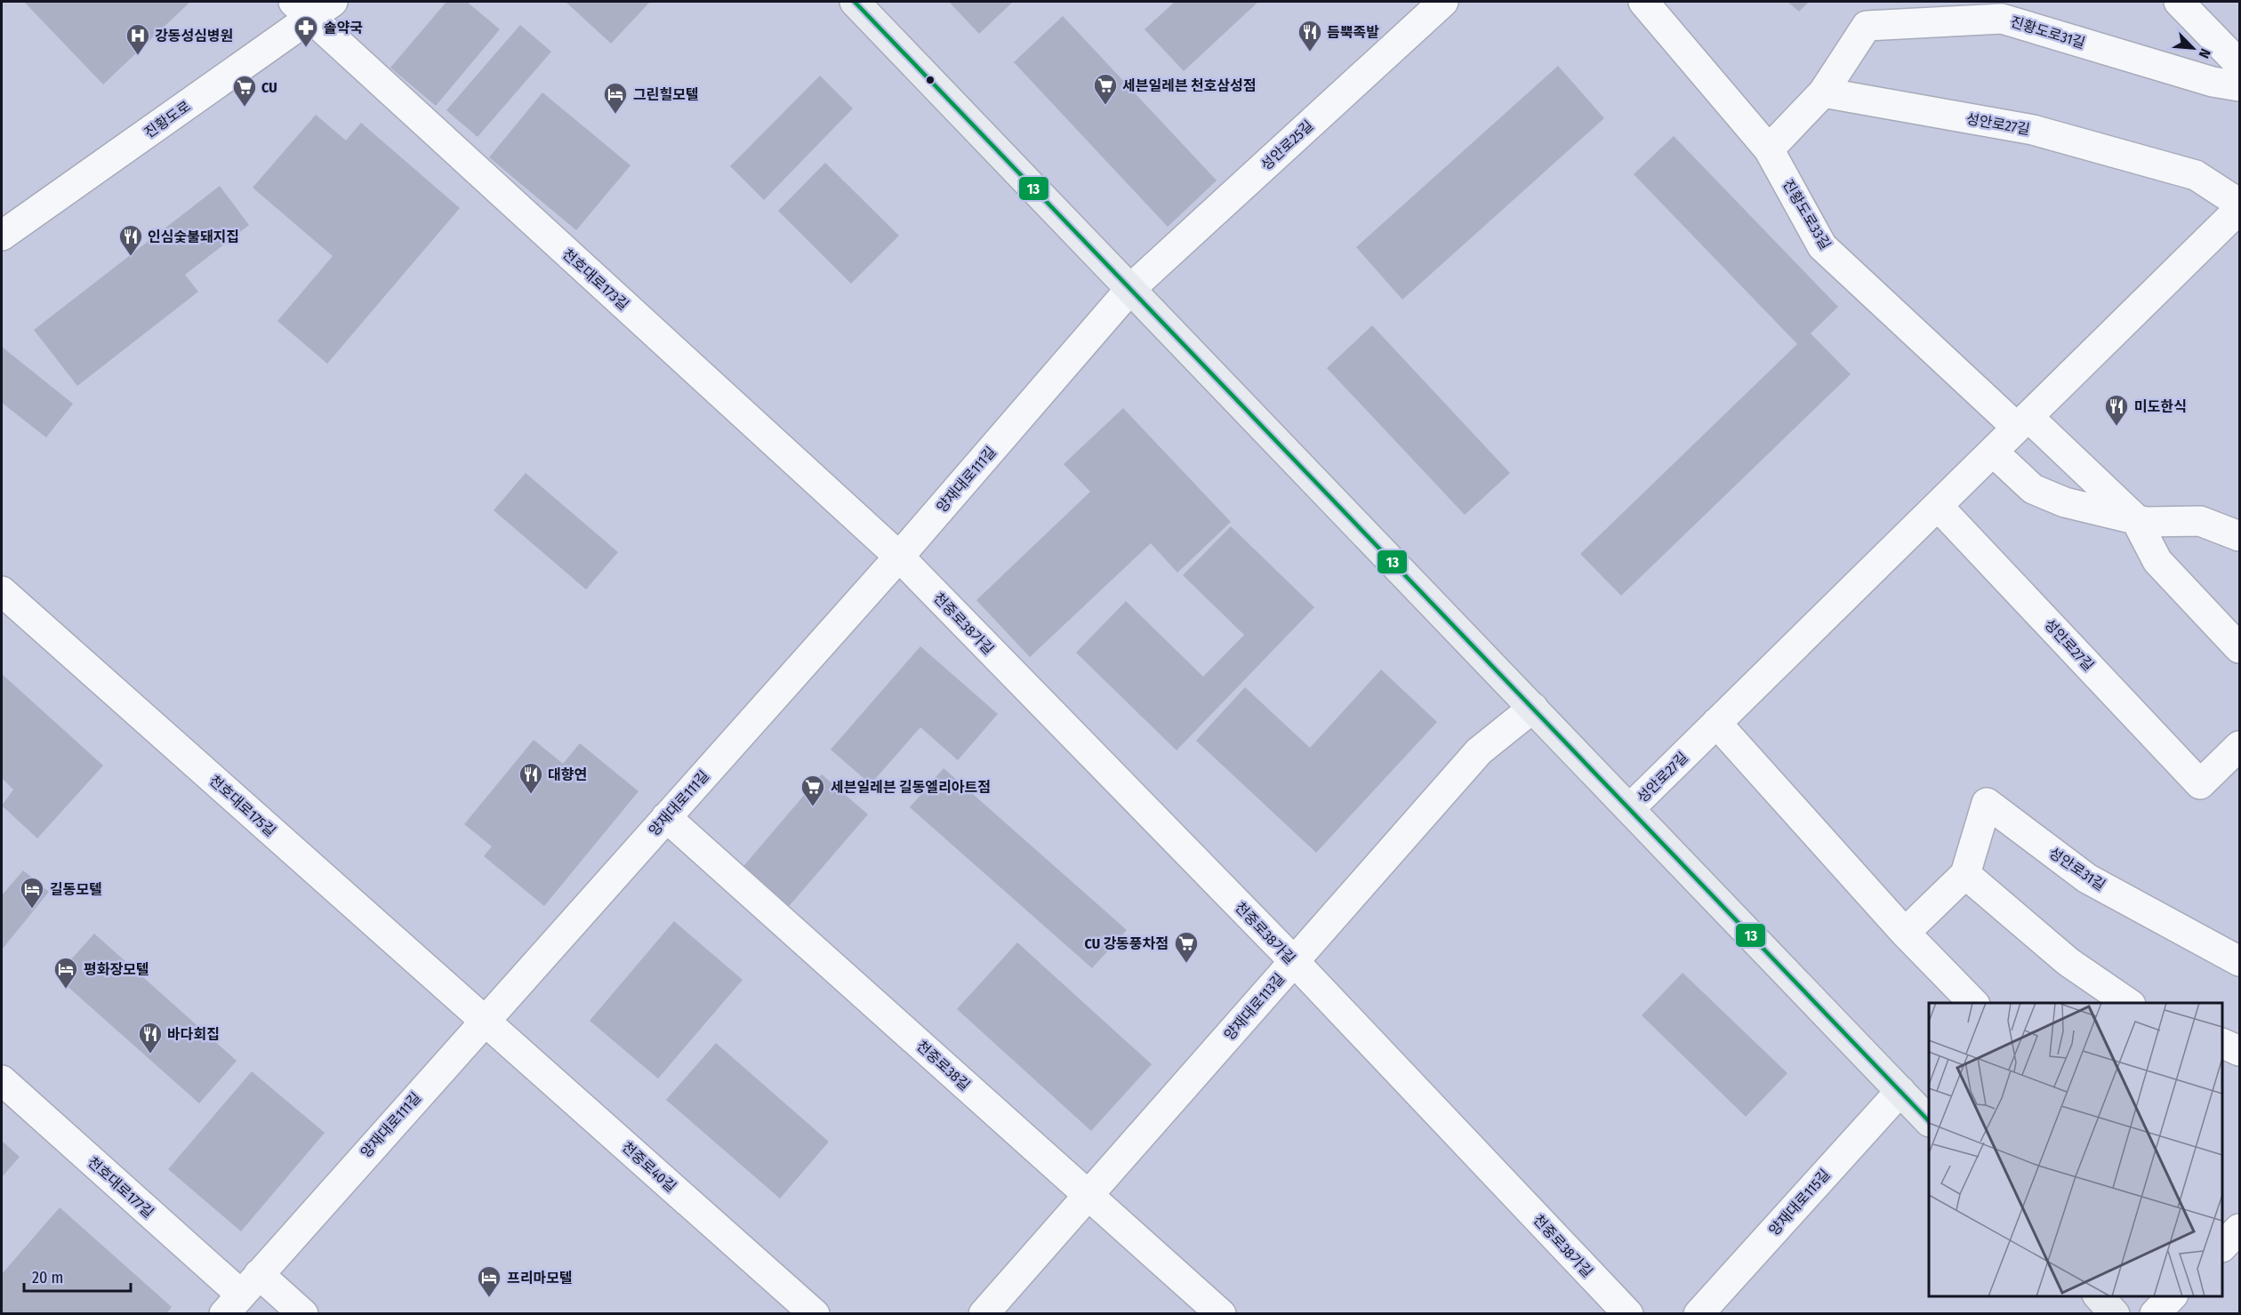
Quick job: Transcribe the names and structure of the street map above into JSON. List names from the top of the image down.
{
  "streets": {
    "street": [
      "진황도로31길",
      "진황도로",
      "성안로27길",
      "성안로25길",
      "진황도로33길",
      "천호대로173길",
      "양재대로111길",
      "천중로38가길",
      "천호대로175길",
      "성안로31길",
      "양재대로113길",
      "천중로38길",
      "천중로40길",
      "천호대로177길",
      "양재대로115길"
    ]
  },
  "crossings": [
    ["진황도로31길", "성안로27길"],
    ["진황도로", "천호대로173길"],
    ["성안로27길", "진황도로33길"],
    ["성안로25길", "양재대로111길"],
    ["천호대로173길", "양재대로111길"],
    ["천호대로173길", "천중로38가길"],
    ["양재대로111길", "천중로38가길"],
    ["양재대로111길", "천호대로175길"],
    ["양재대로111길", "천중로38길"],
    ["양재대로111길", "천중로40길"],
    ["양재대로111길", "천호대로177길"],
    ["천중로38가길", "양재대로113길"],
    ["천호대로175길", "천중로40길"],
    ["양재대로113길", "천중로38길"]
  ],
  "places": {
    "pharmacy": ["솔약국"],
    "restaurant": [
      "듬뿍족발",
      "인심숯불돼지집",
      "미도한식",
      "대향연",
      "바다회집"
    ],
    "hospital": ["강동성심병원"],
    "supermarket": [
      "세븐일레븐 천호삼성점",
      "CU",
      "세븐일레븐 길동엘리아트점",
      "CU 강동풍차점"
    ],
    "hotel": [
      "그린힐모텔",
      "길동모텔",
      "평화장모텔",
      "프리마모텔"
    ]
  },
  "lines": ["transit line 13"],
  "scale_bar": "20 m",
  "north": "bottom right"
}
